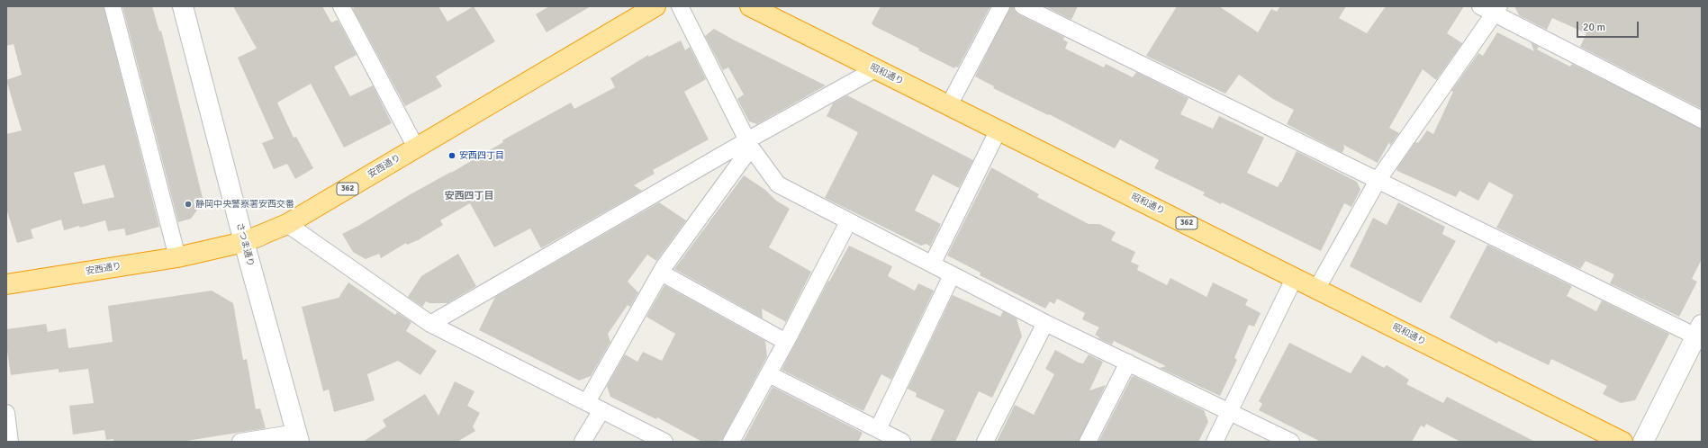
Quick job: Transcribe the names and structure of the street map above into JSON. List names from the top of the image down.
{
  "streets": {
    "highway": ["昭和通り", "安西通り", "362"],
    "main road": ["さつま通り"]
  },
  "crossings": [
    ["安西通り", "さつま通り"]
  ],
  "districts": ["安西四丁目"],
  "places": ["安西四丁目", "静岡中央警察署安西交番"],
  "scale_bar": "20 m"
}
